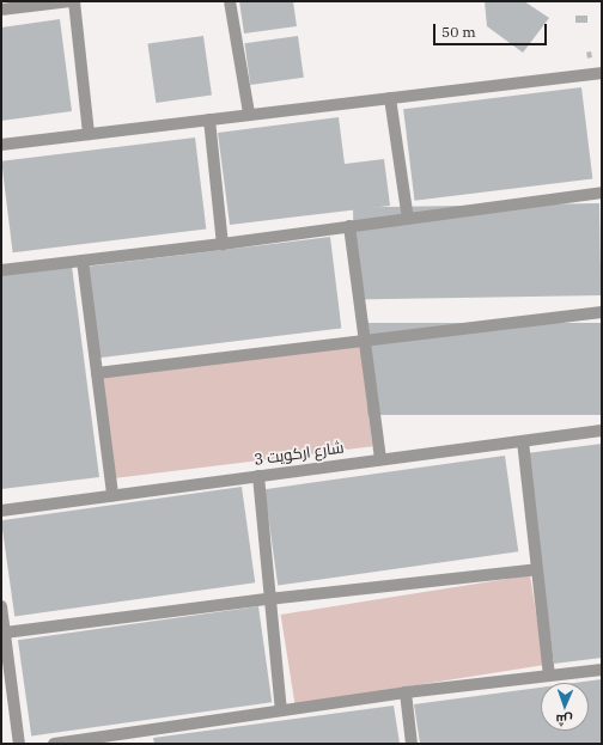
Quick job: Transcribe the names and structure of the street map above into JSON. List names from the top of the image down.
{
  "streets": {
    "street": ["شارع اركويت 3"]
  },
  "scale_bar": "50 m",
  "north": "bottom"
}
